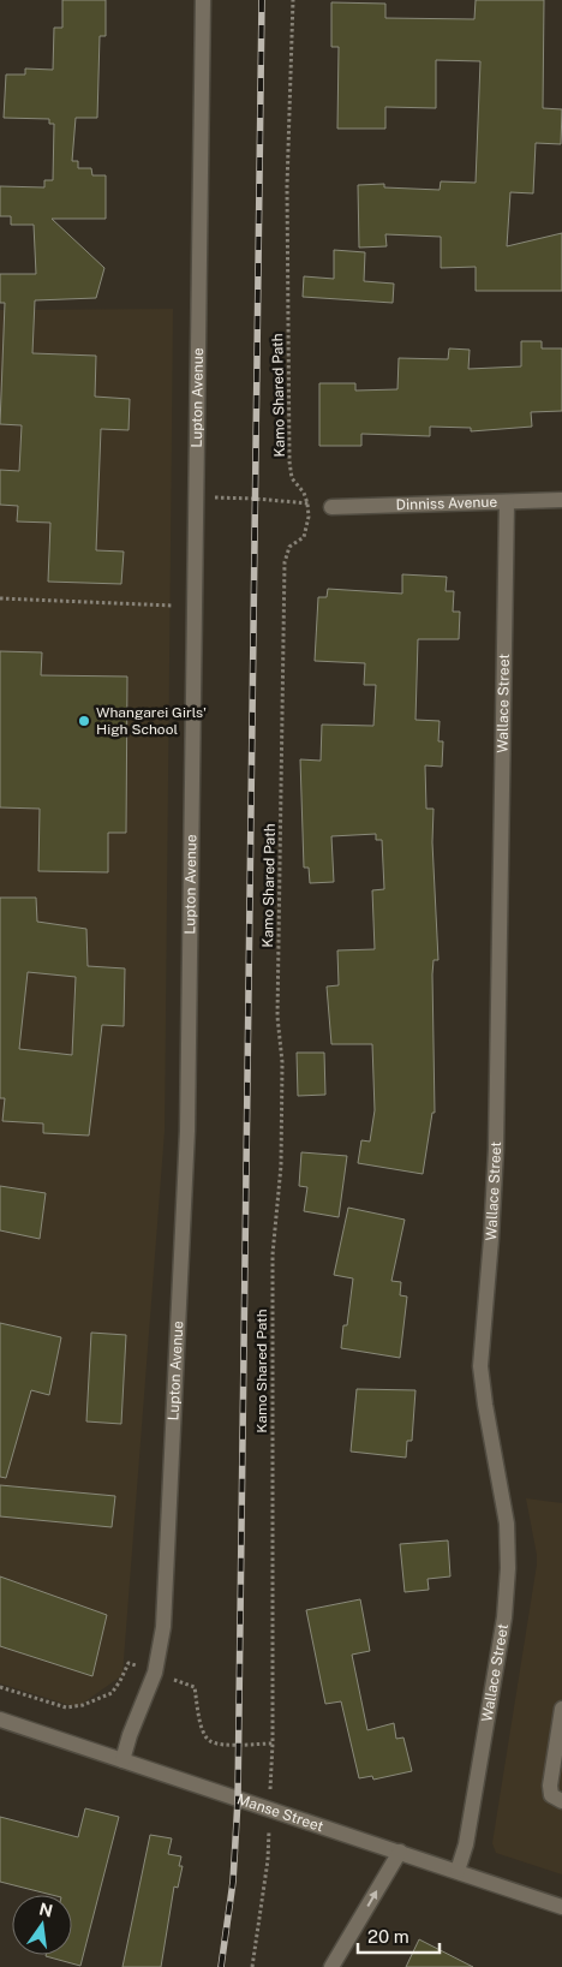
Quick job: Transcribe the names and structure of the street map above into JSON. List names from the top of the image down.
{
  "streets": {
    "street": [
      "Lupton Avenue",
      "Dinniss Avenue",
      "Wallace Street",
      "Manse Street"
    ],
    "path": ["Kamo Shared Path"]
  },
  "crossings": [
    ["Lupton Avenue", "Manse Street"],
    ["Dinniss Avenue", "Wallace Street"],
    ["Wallace Street", "Manse Street"]
  ],
  "places": ["Whangarei Girls' High School"],
  "scale_bar": "20 m",
  "north": "top"
}
